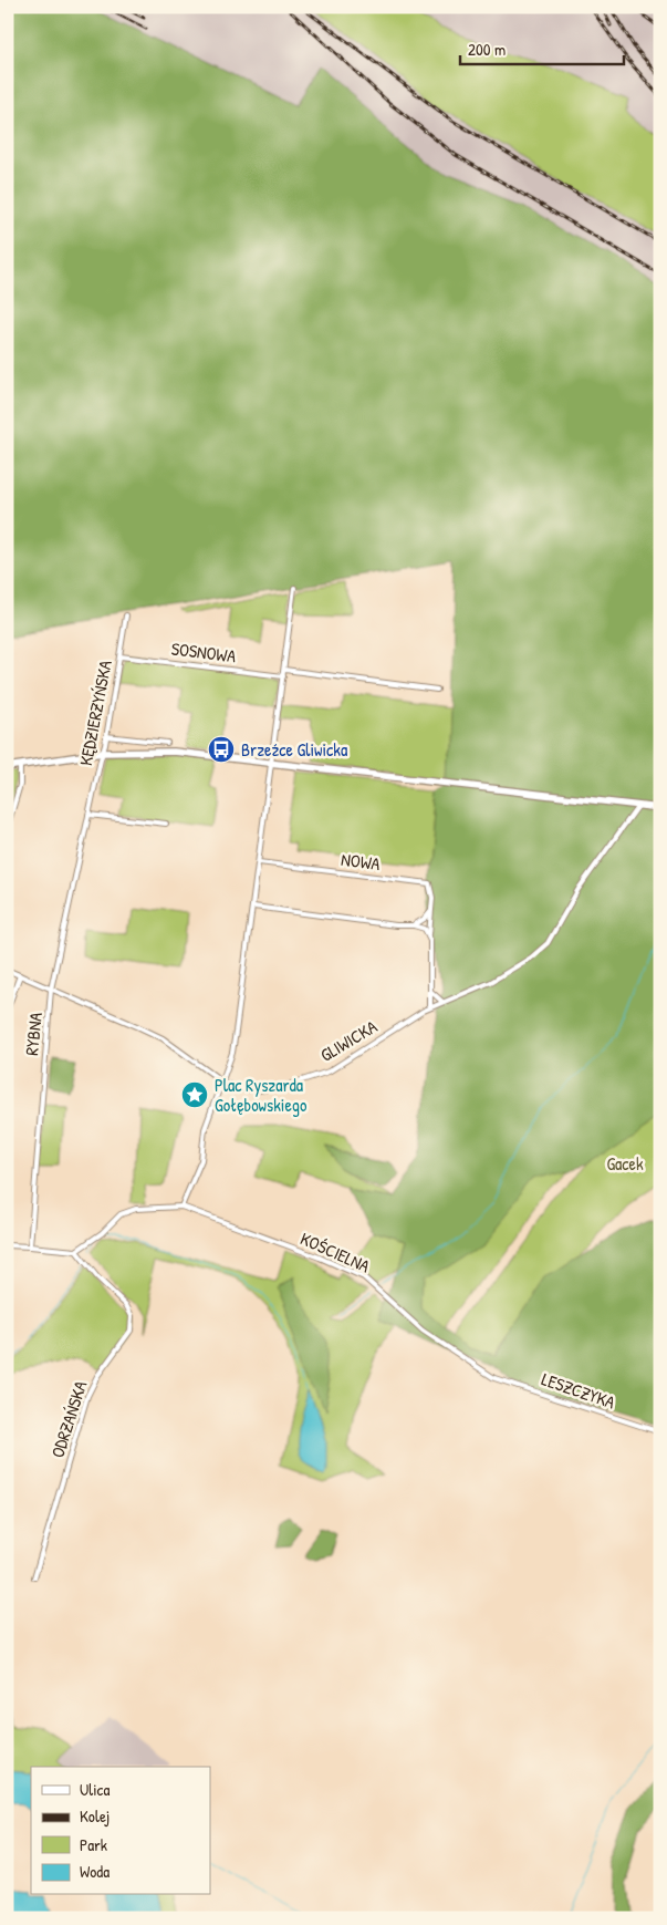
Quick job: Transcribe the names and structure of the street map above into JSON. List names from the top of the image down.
{
  "streets": {
    "street": [
      "SOSNOWA",
      "KĘDZIERZYŃSKA",
      "NOWA",
      "RYBNA",
      "GLIWICKA",
      "KOŚCIELNA",
      "LESZCZYKA",
      "ODRZAŃSKA"
    ]
  },
  "crossings": [
    ["SOSNOWA", "KĘDZIERZYŃSKA"],
    ["KĘDZIERZYŃSKA", "RYBNA"],
    ["KĘDZIERZYŃSKA", "GLIWICKA"],
    ["NOWA", "GLIWICKA"],
    ["RYBNA", "GLIWICKA"],
    ["KOŚCIELNA", "LESZCZYKA"]
  ],
  "parks": ["Gacek"],
  "places": {
    "bus stop": ["Brzeźce Gliwicka"],
    "place": ["Plac Ryszarda Gołębowskiego"]
  },
  "legend": [
    "Ulica",
    "Kolej",
    "Park",
    "Woda"
  ],
  "scale_bar": "200 m"
}
